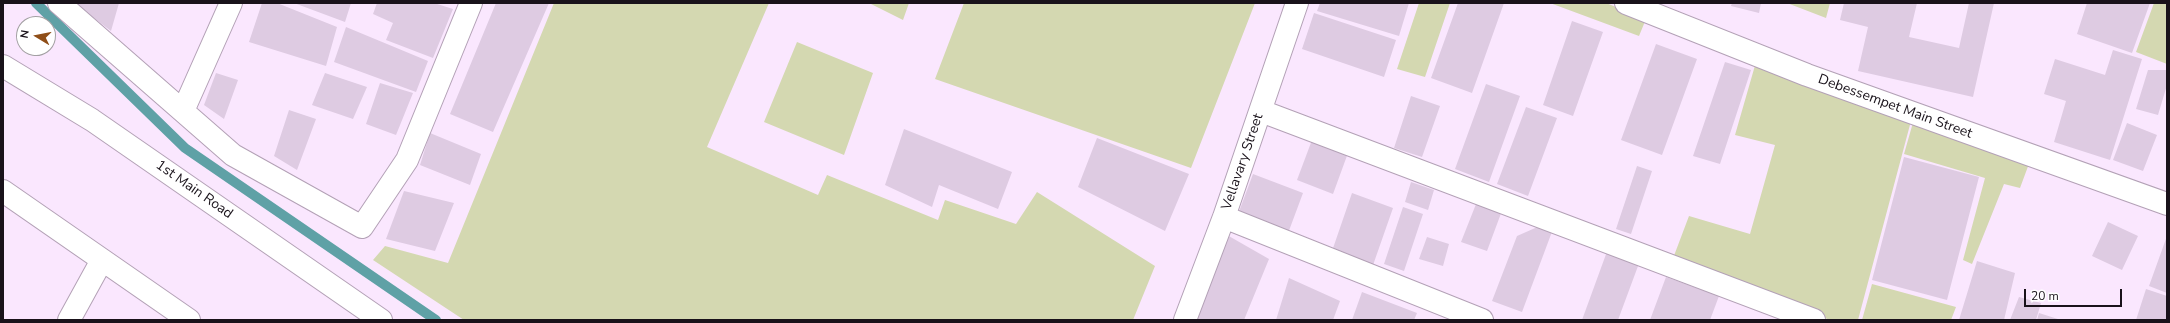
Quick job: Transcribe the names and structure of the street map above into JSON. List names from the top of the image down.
{
  "streets": {
    "street": ["Debessempet Main Street", "Vellavary Street", "1st Main Road"]
  },
  "scale_bar": "20 m",
  "north": "left"
}
